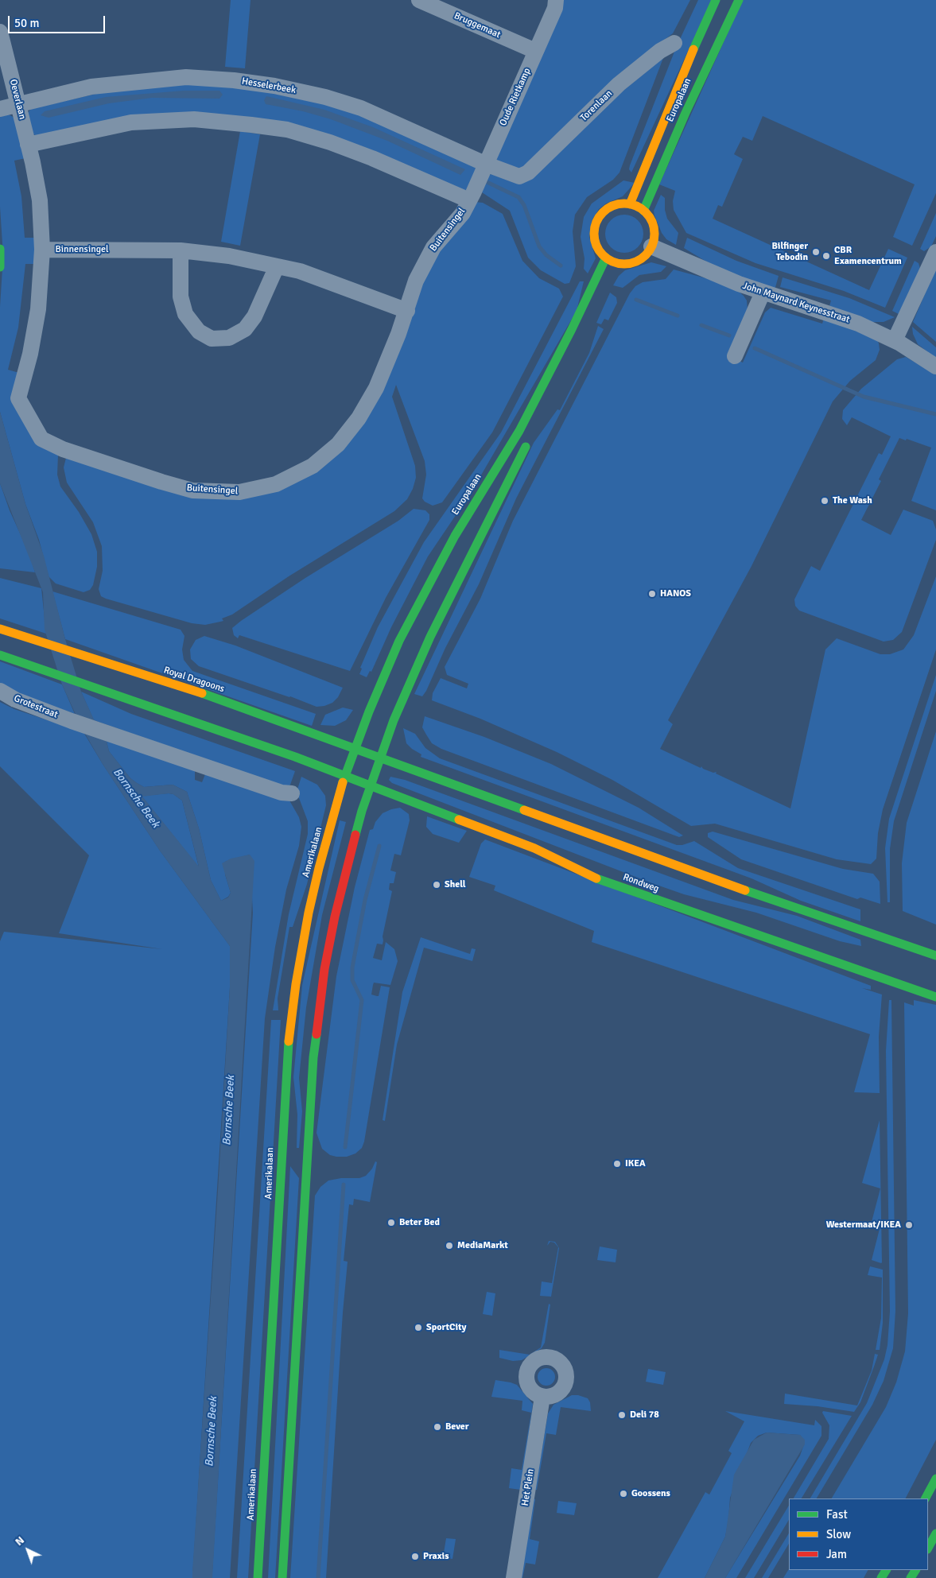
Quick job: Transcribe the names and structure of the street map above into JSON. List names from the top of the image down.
{
  "streets": {
    "main road": [
      "Europalaan",
      "Royal Dragoons",
      "Amerikalaan",
      "Rondweg"
    ],
    "street": [
      "Bruggemaat",
      "Hesselerbeek",
      "Oude Rietkamp",
      "Oeverlaan",
      "Torenlaan",
      "Buitensingel",
      "Binnensingel",
      "John Maynard Keynesstraat",
      "Grotestraat",
      "Het Plein"
    ]
  },
  "crossings": [
    ["Bruggemaat", "Oude Rietkamp"],
    ["Hesselerbeek", "Oude Rietkamp"],
    ["Hesselerbeek", "Oeverlaan"],
    ["Hesselerbeek", "Torenlaan"],
    ["Oude Rietkamp", "Buitensingel"],
    ["Oeverlaan", "Binnensingel"],
    ["Europalaan", "John Maynard Keynesstraat"],
    ["Europalaan", "Royal Dragoons"],
    ["Europalaan", "Amerikalaan"],
    ["Europalaan", "Rondweg"],
    ["Buitensingel", "Binnensingel"],
    ["Amerikalaan", "Rondweg"]
  ],
  "water": ["Bornsche Beek"],
  "places": [
    "Bilfinger Tebodin",
    "CBR Examencentrum",
    "The Wash",
    "HANOS",
    "Shell",
    "IKEA",
    "Beter Bed",
    "Westermaat/IKEA",
    "MediaMarkt",
    "SportCity",
    "Deli 78",
    "Bever",
    "Goossens",
    "Praxis"
  ],
  "legend": ["Fast", "Slow", "Jam"],
  "scale_bar": "50 m",
  "north": "top left"
}
